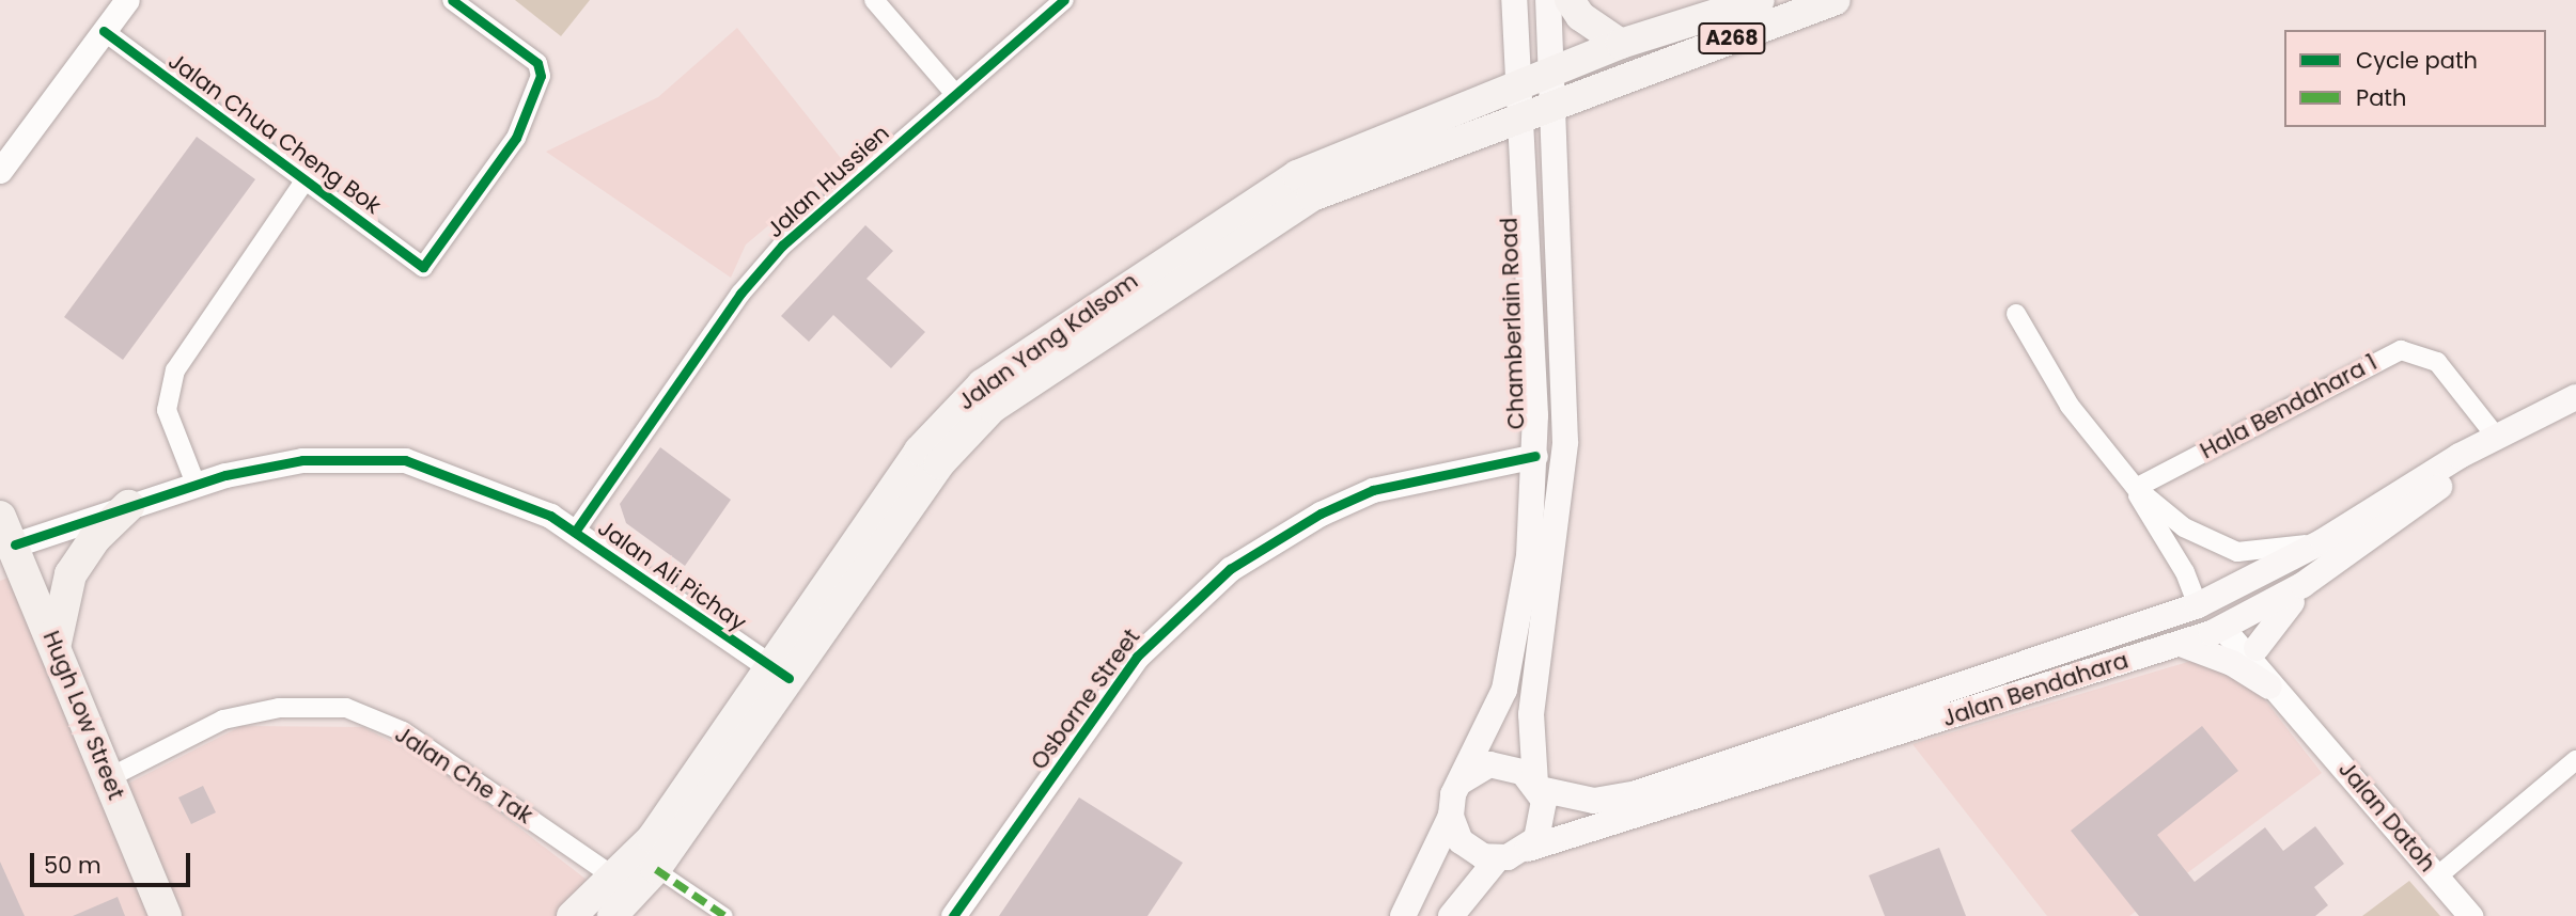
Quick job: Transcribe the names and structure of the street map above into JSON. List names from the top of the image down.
{
  "streets": {
    "highway": ["Hugh Low Street"],
    "main road": [
      "A268",
      "Chamberlain Road",
      "Jalan Yang Kalsom",
      "Jalan Bendahara"
    ],
    "street": [
      "Jalan Chua Cheng Bok",
      "Jalan Hussien",
      "Hala Bendahara 1",
      "Jalan Ali Pichay",
      "Osborne Street",
      "Jalan Che Tak",
      "Jalan Datoh"
    ]
  },
  "crossings": [
    ["A268", "Chamberlain Road"],
    ["A268", "Jalan Yang Kalsom"],
    ["Jalan Hussien", "Jalan Ali Pichay"],
    ["Chamberlain Road", "Jalan Yang Kalsom"],
    ["Chamberlain Road", "Jalan Bendahara"],
    ["Chamberlain Road", "Osborne Street"],
    ["Jalan Yang Kalsom", "Jalan Ali Pichay"],
    ["Jalan Yang Kalsom", "Jalan Che Tak"],
    ["Hala Bendahara 1", "Jalan Bendahara"],
    ["Jalan Ali Pichay", "Hugh Low Street"],
    ["Jalan Bendahara", "Jalan Datoh"],
    ["Hugh Low Street", "Jalan Che Tak"]
  ],
  "legend": ["Cycle path", "Path"],
  "scale_bar": "50 m"
}
